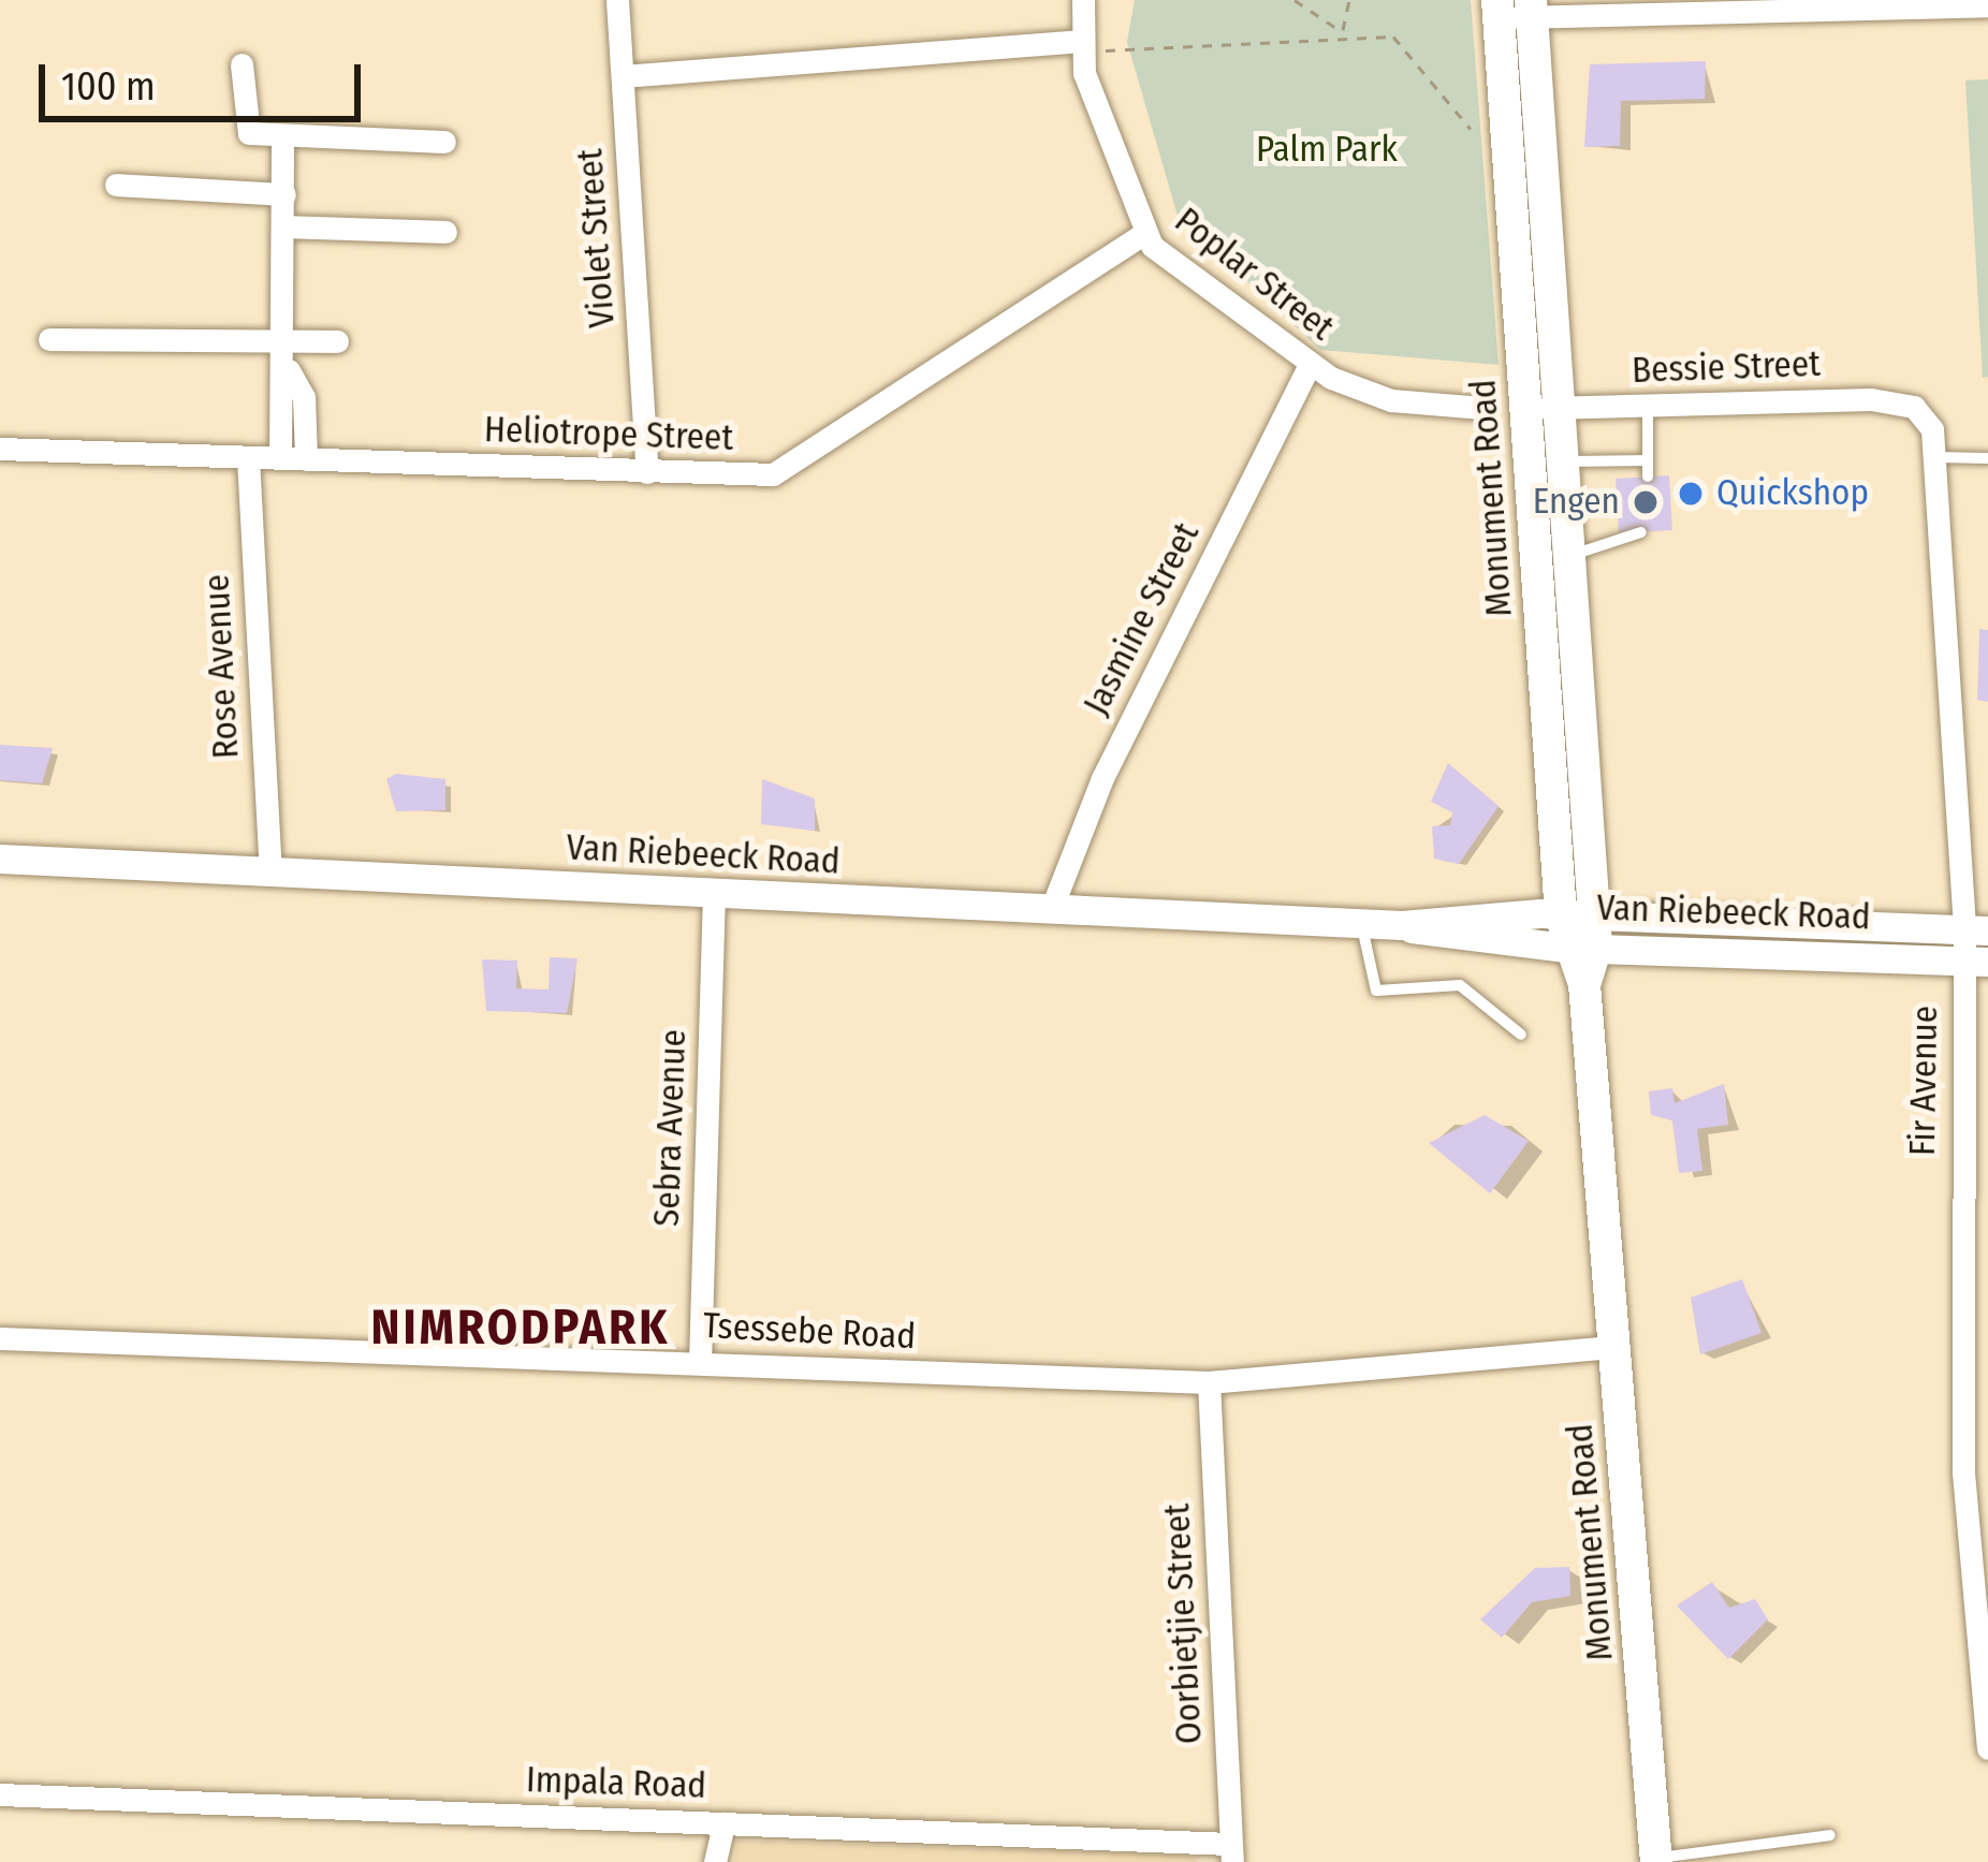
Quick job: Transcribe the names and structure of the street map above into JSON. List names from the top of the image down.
{
  "streets": {
    "main road": ["Monument Road"],
    "street": [
      "Violet Street",
      "Poplar Street",
      "Bessie Street",
      "Heliotrope Street",
      "Jasmine Street",
      "Rose Avenue",
      "Van Riebeeck Road",
      "Fir Avenue",
      "Sebra Avenue",
      "Tsessebe Road",
      "Oorbietjie Street",
      "Impala Road"
    ]
  },
  "crossings": [
    ["Violet Street", "Heliotrope Street"],
    ["Poplar Street", "Heliotrope Street"],
    ["Poplar Street", "Jasmine Street"],
    ["Bessie Street", "Monument Road"],
    ["Bessie Street", "Fir Avenue"],
    ["Heliotrope Street", "Rose Avenue"],
    ["Monument Road", "Van Riebeeck Road"],
    ["Monument Road", "Tsessebe Road"],
    ["Jasmine Street", "Van Riebeeck Road"],
    ["Rose Avenue", "Van Riebeeck Road"],
    ["Van Riebeeck Road", "Fir Avenue"],
    ["Van Riebeeck Road", "Sebra Avenue"],
    ["Sebra Avenue", "Tsessebe Road"],
    ["Tsessebe Road", "Oorbietjie Street"],
    ["Oorbietjie Street", "Impala Road"]
  ],
  "districts": ["NIMRODPARK"],
  "parks": ["Palm Park"],
  "places": ["Quickshop", "Engen"],
  "scale_bar": "100 m"
}
